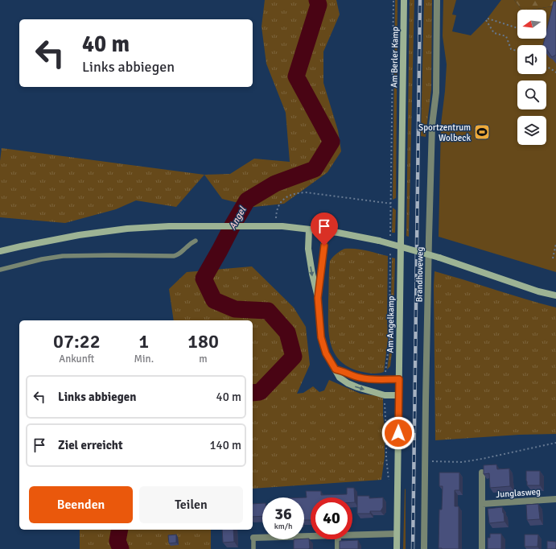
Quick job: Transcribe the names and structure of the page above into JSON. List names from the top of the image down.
{
  "streets": {
    "main road": ["Am Berler Kamp", "Am Angelkamp"],
    "street": ["Brandhoveweg", "Junglasweg"]
  },
  "crossings": [
    ["Am Berler Kamp", "Am Angelkamp"]
  ],
  "water": ["Angel"],
  "places": {
    "sports": ["Sportzentrum Wolbeck"]
  },
  "north": "left",
  "page": {
    "turn": ["40 m", "Links abbiegen"],
    "eta": [
      "07:22",
      "Ankunft",
      "1",
      "Min.",
      "180",
      "m"
    ],
    "list": [
      {
        "name": "Links abbiegen",
        "value": "40 m"
      },
      {
        "name": "Ziel erreicht",
        "value": "140 m"
      }
    ],
    "buttons": ["Beenden", "Teilen"],
    "speed": "36 km/h",
    "limit": "40"
  }
}
